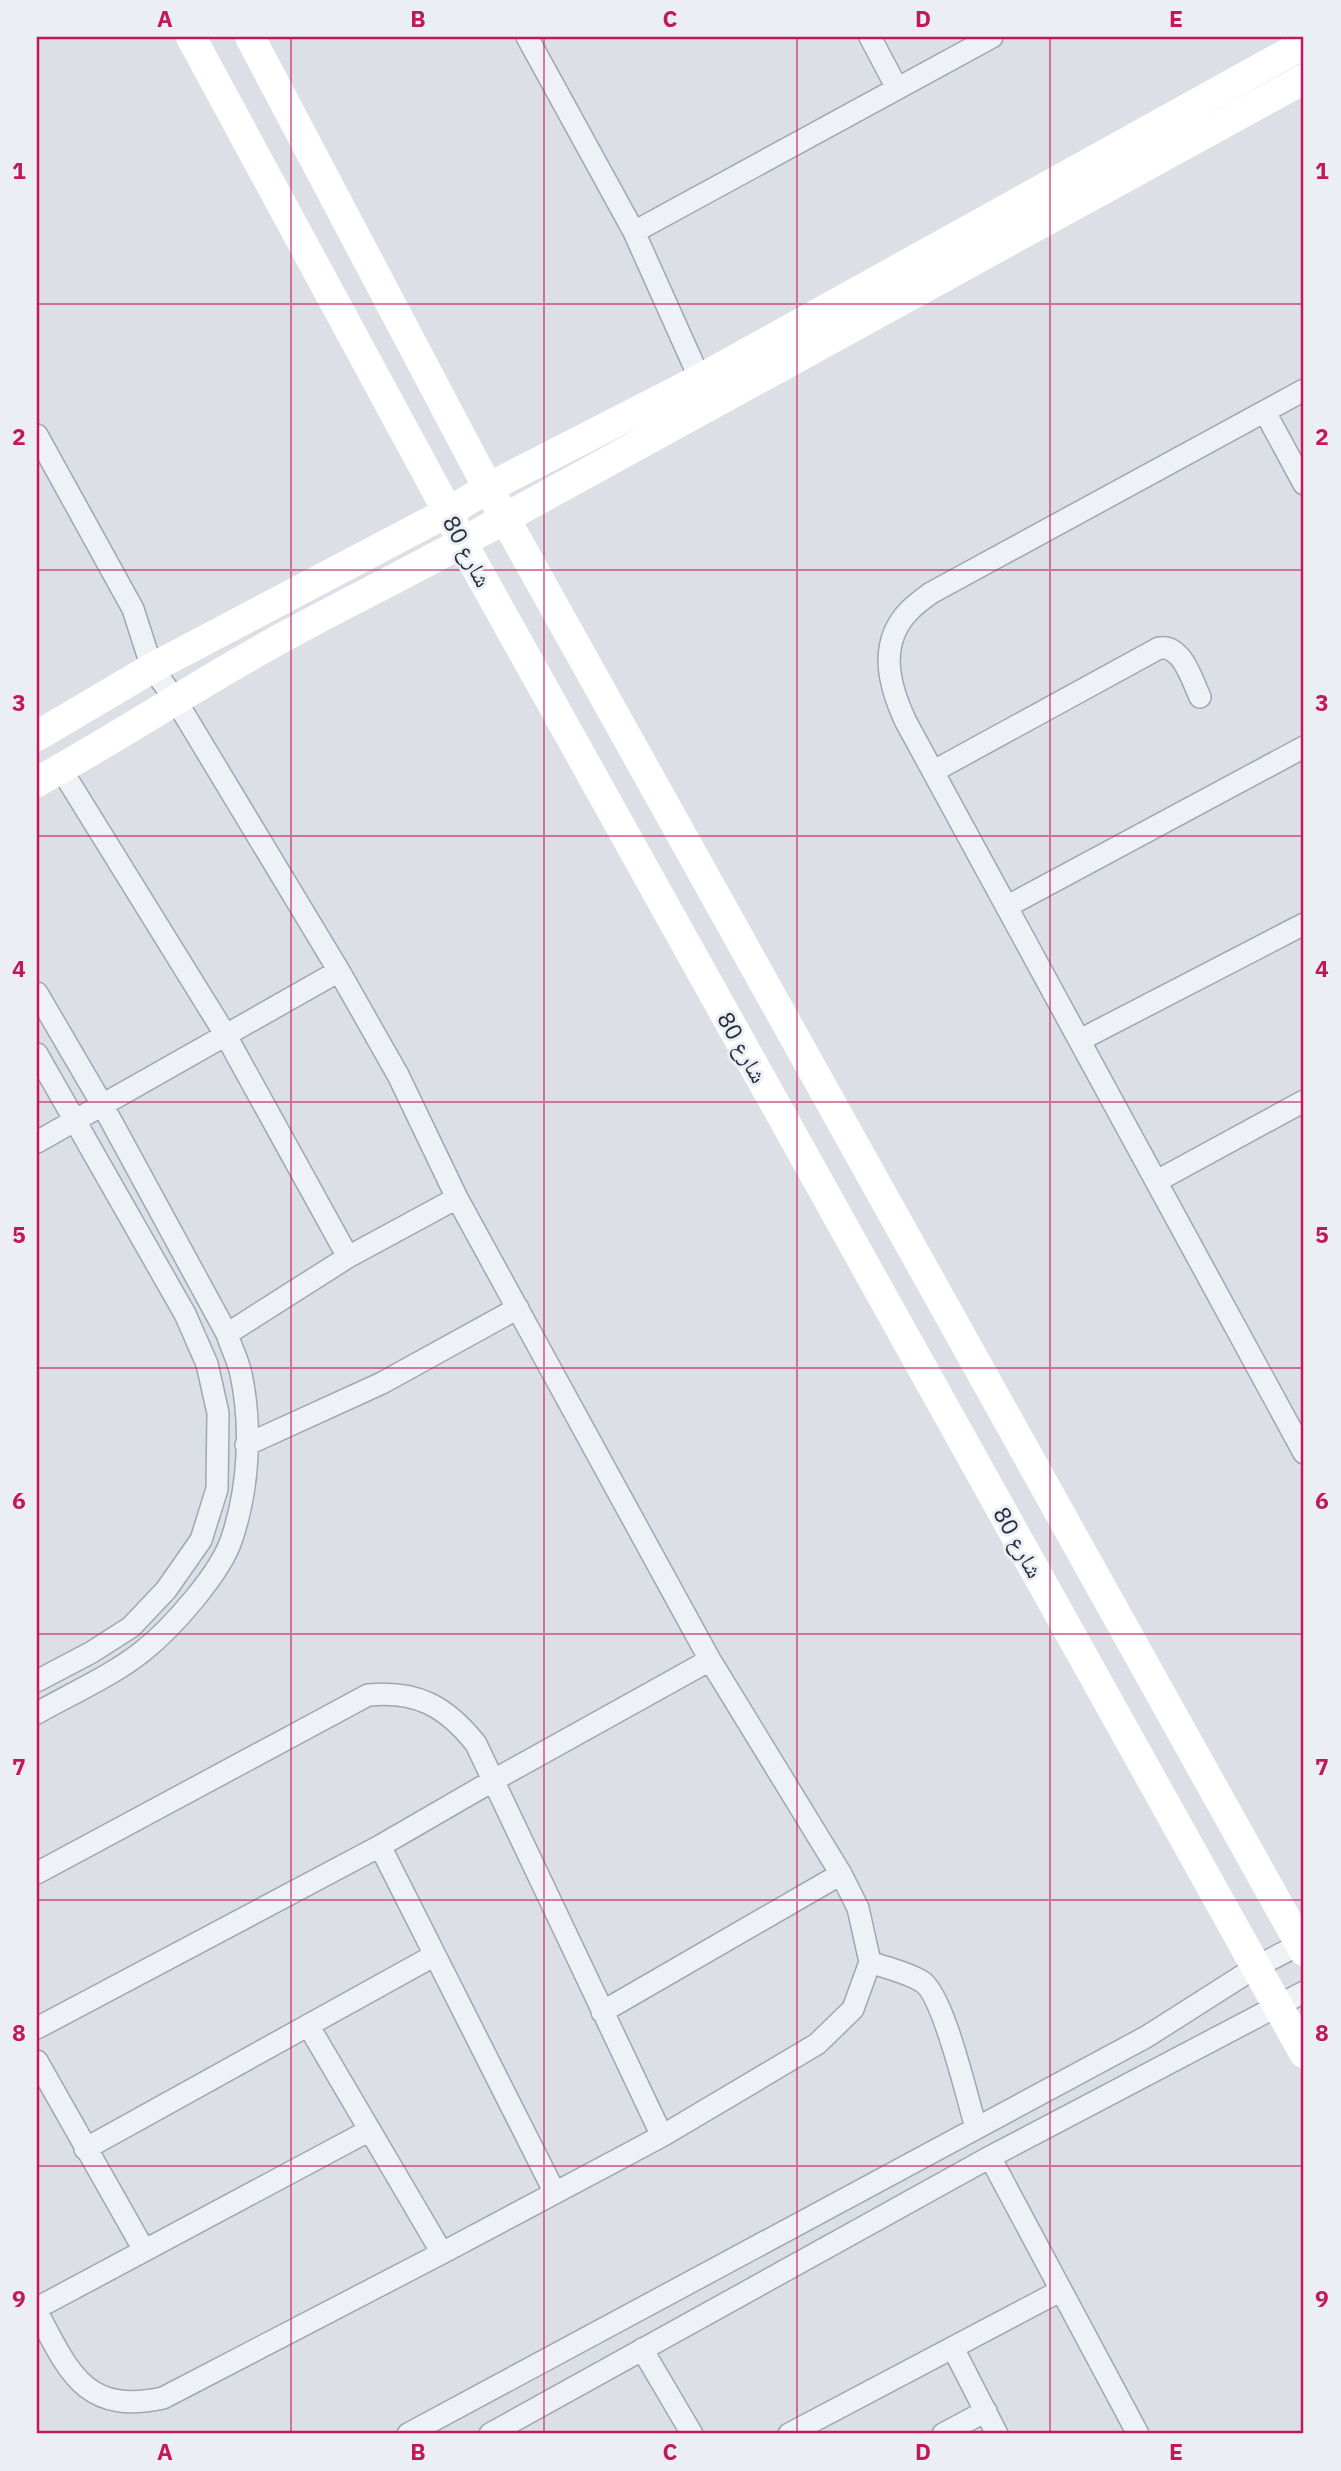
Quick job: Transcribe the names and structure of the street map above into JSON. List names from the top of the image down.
{
  "streets": {
    "street": ["شارع 80"]
  },
  "grid": {
    "columns": [
      "A",
      "B",
      "C",
      "D",
      "E"
    ],
    "rows": [
      "1",
      "2",
      "3",
      "4",
      "5",
      "6",
      "7",
      "8",
      "9"
    ]
  }
}
